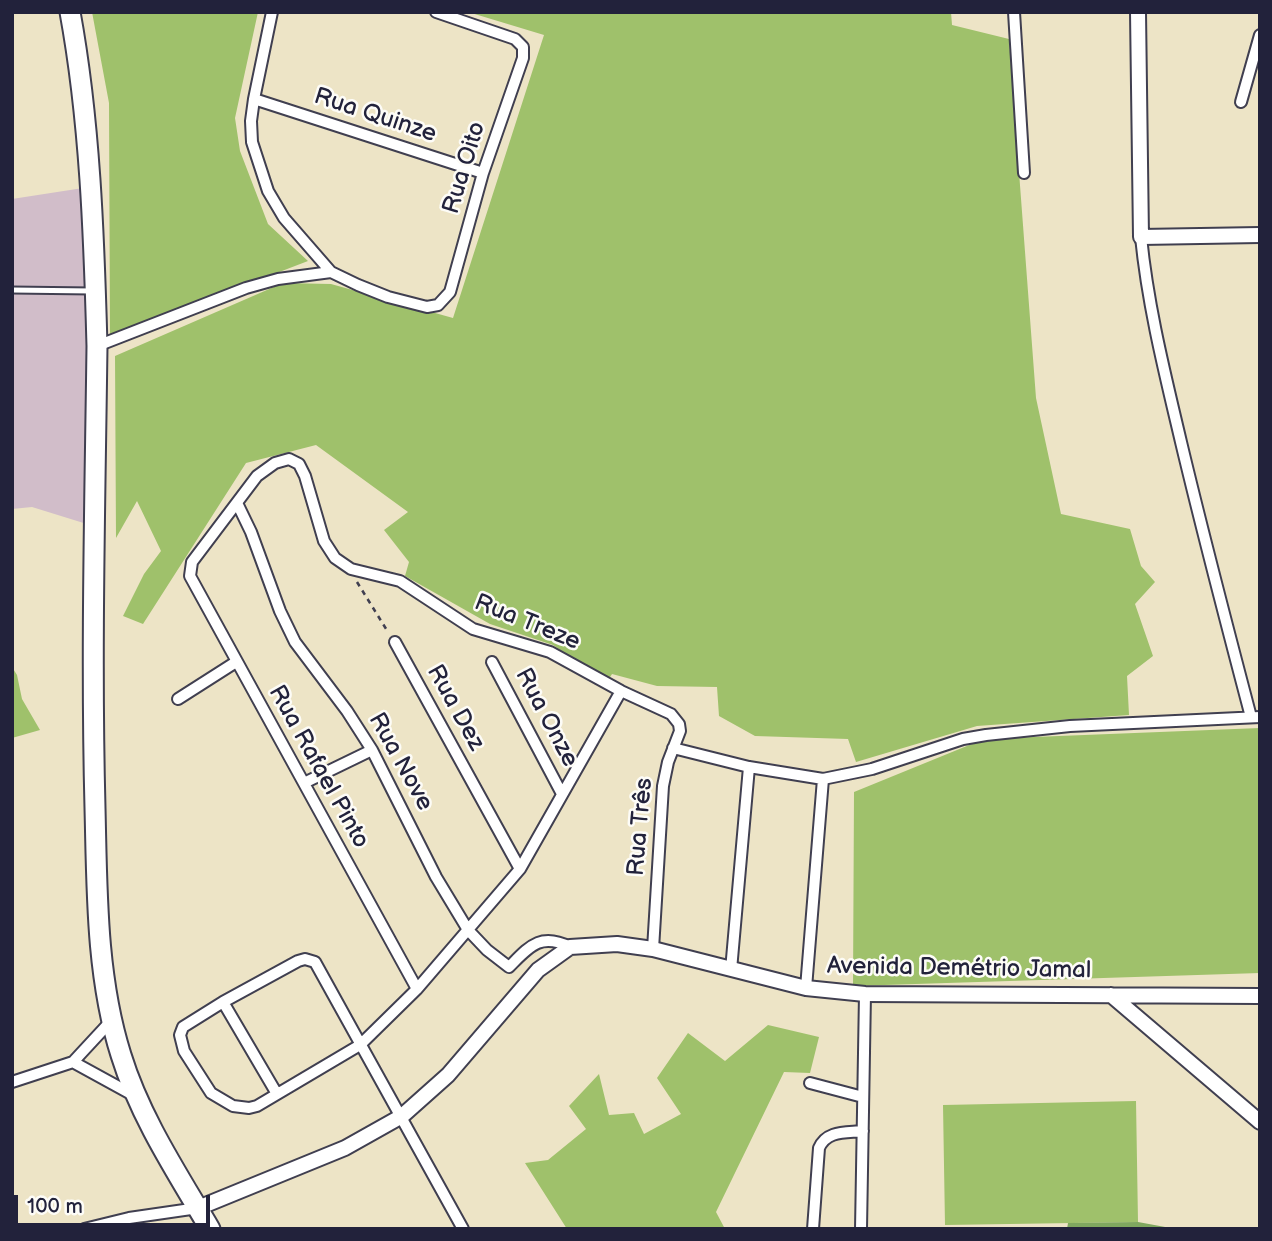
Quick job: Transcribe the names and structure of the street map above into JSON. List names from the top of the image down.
{
  "streets": {
    "street": [
      "Rua Quinze",
      "Rua Oito",
      "Rua Treze",
      "Rua Dez",
      "Rua Onze",
      "Rua Nove",
      "Rua Rafael Pinto",
      "Rua Três",
      "Avenida Demétrio Jamal"
    ]
  },
  "crossings": [
    ["Rua Quinze", "Rua Oito"],
    ["Rua Treze", "Rua Três"],
    ["Rua Nove", "Rua Rafael Pinto"],
    ["Rua Nove", "Avenida Demétrio Jamal"],
    ["Rua Três", "Avenida Demétrio Jamal"]
  ],
  "scale_bar": "100 m"
}
